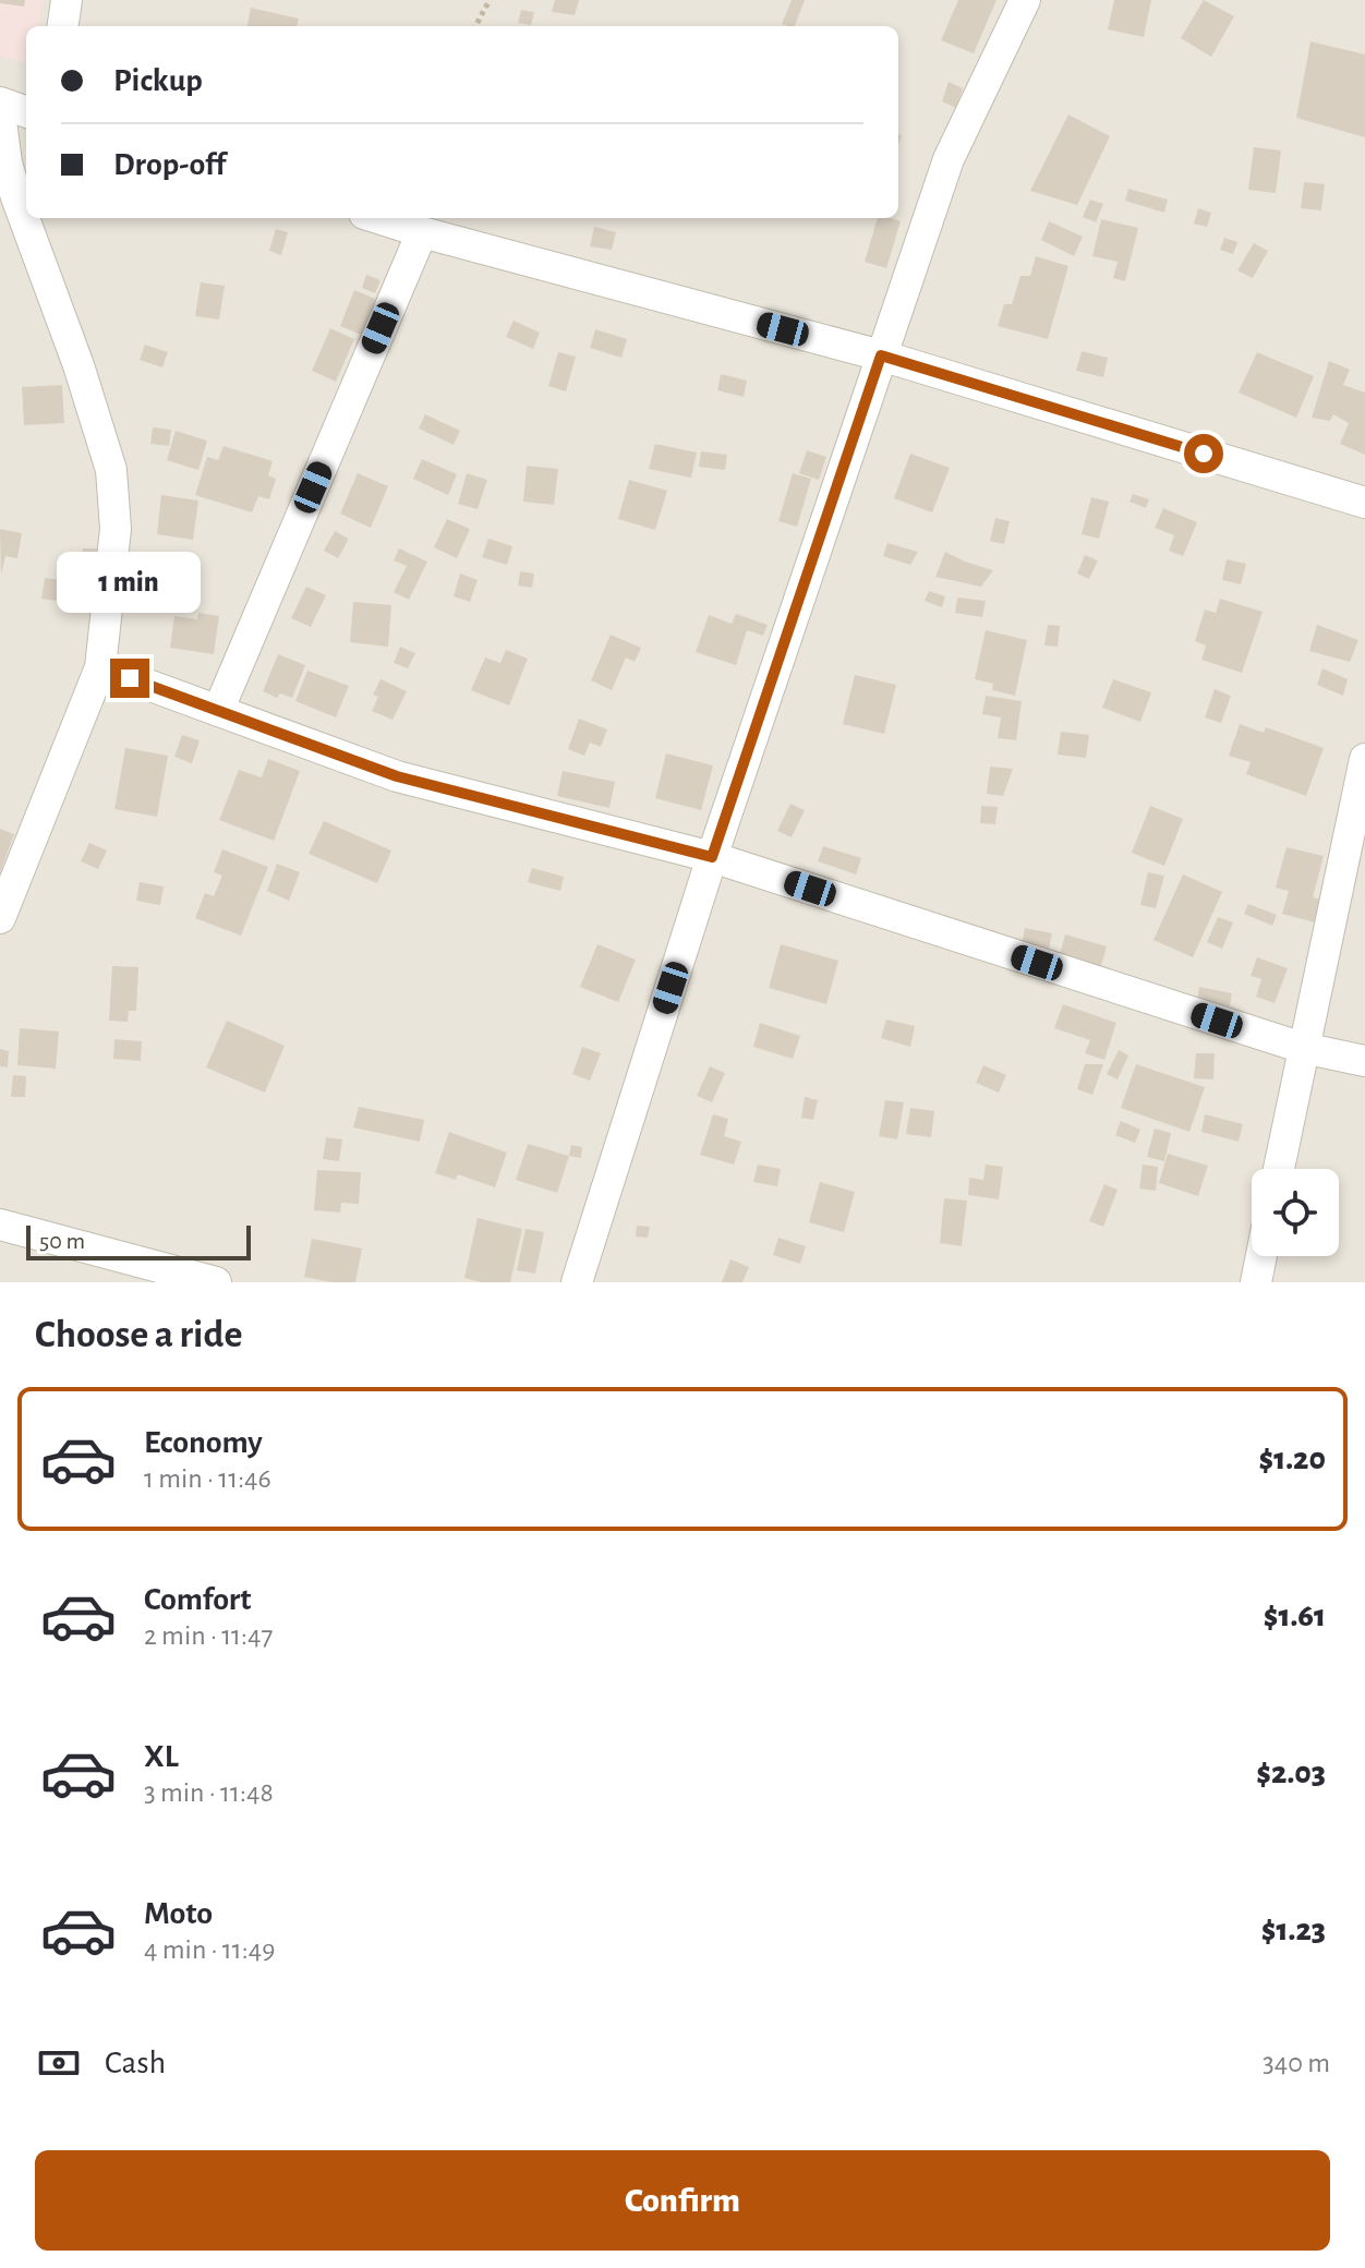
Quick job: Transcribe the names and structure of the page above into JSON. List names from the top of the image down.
{
  "scale_bar": "50 m",
  "page": {
    "banner": ["Pickup", "Drop-off"],
    "bubble": "1 min",
    "scale": "50 m",
    "heading": "Choose a ride",
    "list": [
      {
        "name": "Economy",
        "note": "1 min · 11:46",
        "value": "$1.20"
      },
      {
        "name": "Comfort",
        "note": "2 min · 11:47",
        "value": "$1.61"
      },
      {
        "name": "XL",
        "note": "3 min · 11:48",
        "value": "$2.03"
      },
      {
        "name": "Moto",
        "note": "4 min · 11:49",
        "value": "$1.23"
      }
    ],
    "pay": ["Cash", "340 m"],
    "buttons": "Confirm"
  }
}
